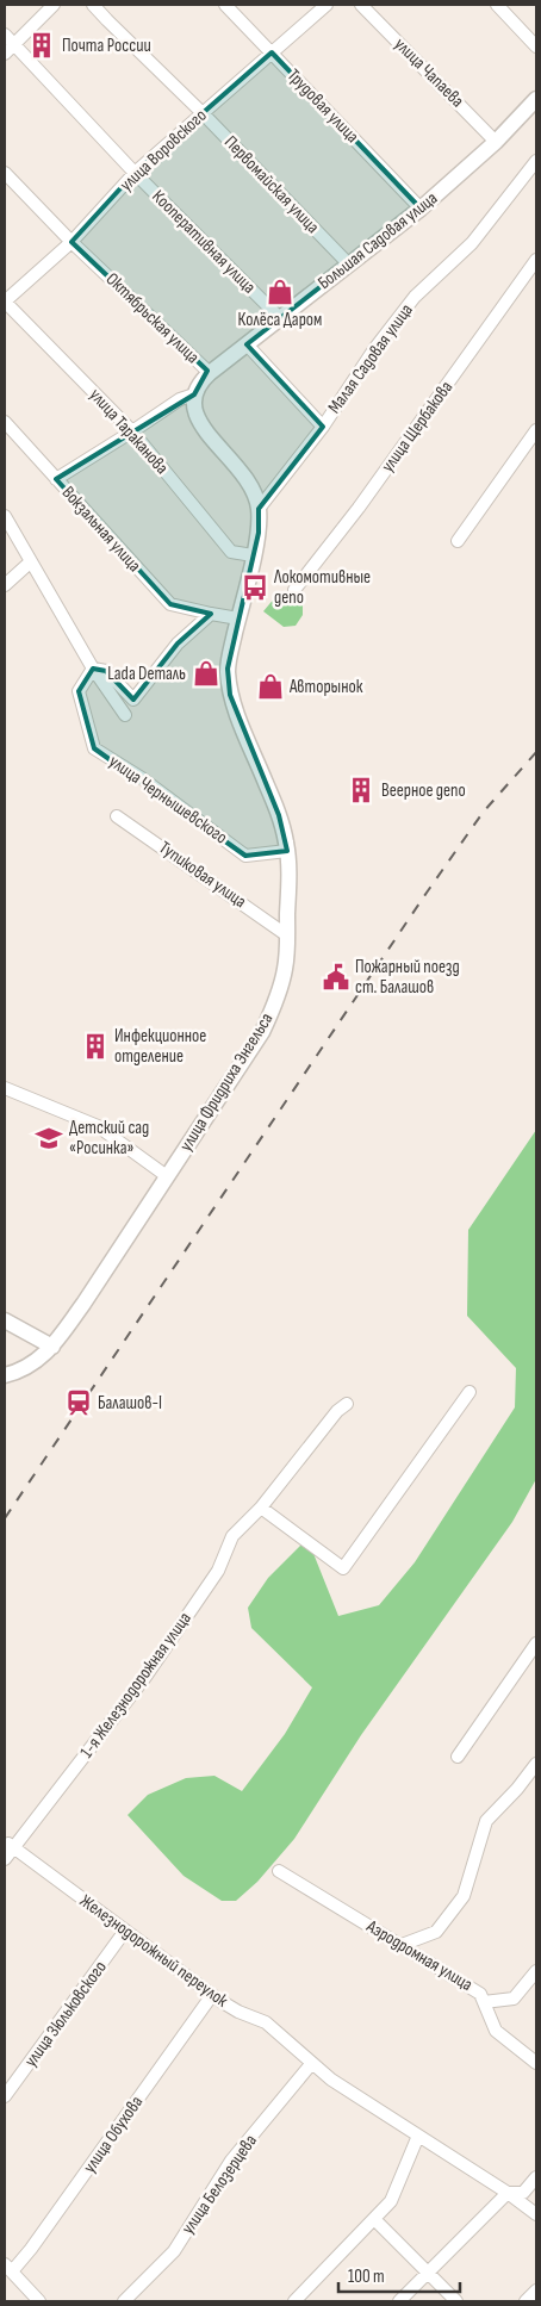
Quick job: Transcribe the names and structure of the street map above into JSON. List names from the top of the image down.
{
  "streets": {
    "main road": ["Большая Садовая улица", "Октябрьская улица", "улица Фридриха Энгельса"],
    "street": [
      "улица Чапаева",
      "Трудовая улица",
      "улица Воровского",
      "Первомайская улица",
      "Кооперативная улица",
      "Малая Садовая улица",
      "улица Щербакова",
      "улица Тараканова",
      "Вокзальная улица",
      "улица Чернышевского",
      "Тупиковая улица",
      "1-я Железнодорожная улица",
      "Железнодорожный переулок",
      "Аэродромная улица",
      "улица Зюльковского",
      "улица Обухова",
      "улица Белозерцева"
    ]
  },
  "crossings": [
    ["улица Чапаева", "Большая Садовая улица"],
    ["Трудовая улица", "улица Воровского"],
    ["Трудовая улица", "Большая Садовая улица"],
    ["улица Воровского", "Первомайская улица"],
    ["улица Воровского", "Кооперативная улица"],
    ["улица Воровского", "Октябрьская улица"],
    ["улица Воровского", "улица Тараканова"],
    ["Первомайская улица", "Большая Садовая улица"],
    ["Большая Садовая улица", "Кооперативная улица"],
    ["Большая Садовая улица", "Октябрьская улица"],
    ["Малая Садовая улица", "улица Фридриха Энгельса"],
    ["улица Тараканова", "улица Фридриха Энгельса"],
    ["Вокзальная улица", "улица Фридриха Энгельса"],
    ["улица Чернышевского", "улица Фридриха Энгельса"],
    ["Тупиковая улица", "улица Фридриха Энгельса"],
    ["1-я Железнодорожная улица", "Железнодорожный переулок"],
    ["Железнодорожный переулок", "улица Зюльковского"],
    ["Железнодорожный переулок", "улица Обухова"],
    ["Железнодорожный переулок", "улица Белозерцева"]
  ],
  "places": {
    "building": ["Почта России", "Веерное депо", "Инфекционное отделение"],
    "shop": ["Колёса Даром", "Lada Dеталь", "Авторынок"],
    "bus stop": ["Локомотивные депо"],
    "public building": ["Пожарный поезд ст. Балашов"],
    "school or university": ["Детский сад «Росинка»"],
    "station": ["Балашов-I"]
  },
  "scale_bar": "100 m"
}
